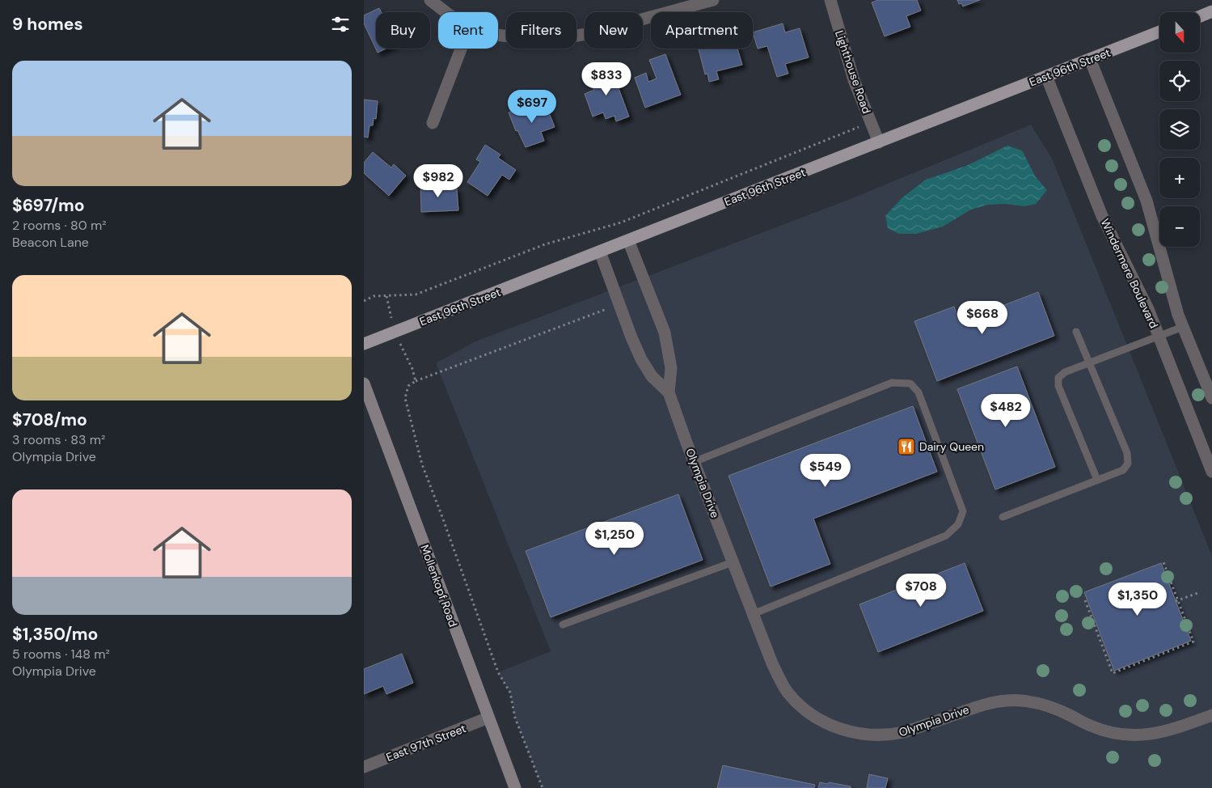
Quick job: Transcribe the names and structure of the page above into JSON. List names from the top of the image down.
{
  "streets": {
    "main road": ["East 96th Street"],
    "street": [
      "Lighthouse Road",
      "Windermere Boulevard",
      "Olympia Drive",
      "Mollenkopf Road",
      "East 97th Street"
    ]
  },
  "crossings": [
    ["East 96th Street", "Lighthouse Road"],
    ["East 96th Street", "Windermere Boulevard"],
    ["East 96th Street", "Olympia Drive"],
    ["Mollenkopf Road", "East 97th Street"]
  ],
  "places": {
    "restaurant": ["Dairy Queen"]
  },
  "north": "bottom",
  "page": {
    "heading": "9 homes",
    "map_buttons": ["+", "−"],
    "chip": [
      "Buy",
      "Rent",
      "Filters",
      "New",
      "Apartment"
    ],
    "list": [
      {
        "name": "$697/mo",
        "note": "2 rooms · 80 m² · Beacon Lane"
      },
      {
        "name": "$708/mo",
        "note": "3 rooms · 83 m² · Olympia Drive"
      },
      {
        "name": "$1,350/mo",
        "note": "5 rooms · 148 m² · Olympia Drive"
      }
    ],
    "price": [
      "$833",
      "$697",
      "$982",
      "$668",
      "$482",
      "$549",
      "$1,250",
      "$708",
      "$1,350"
    ]
  }
}
